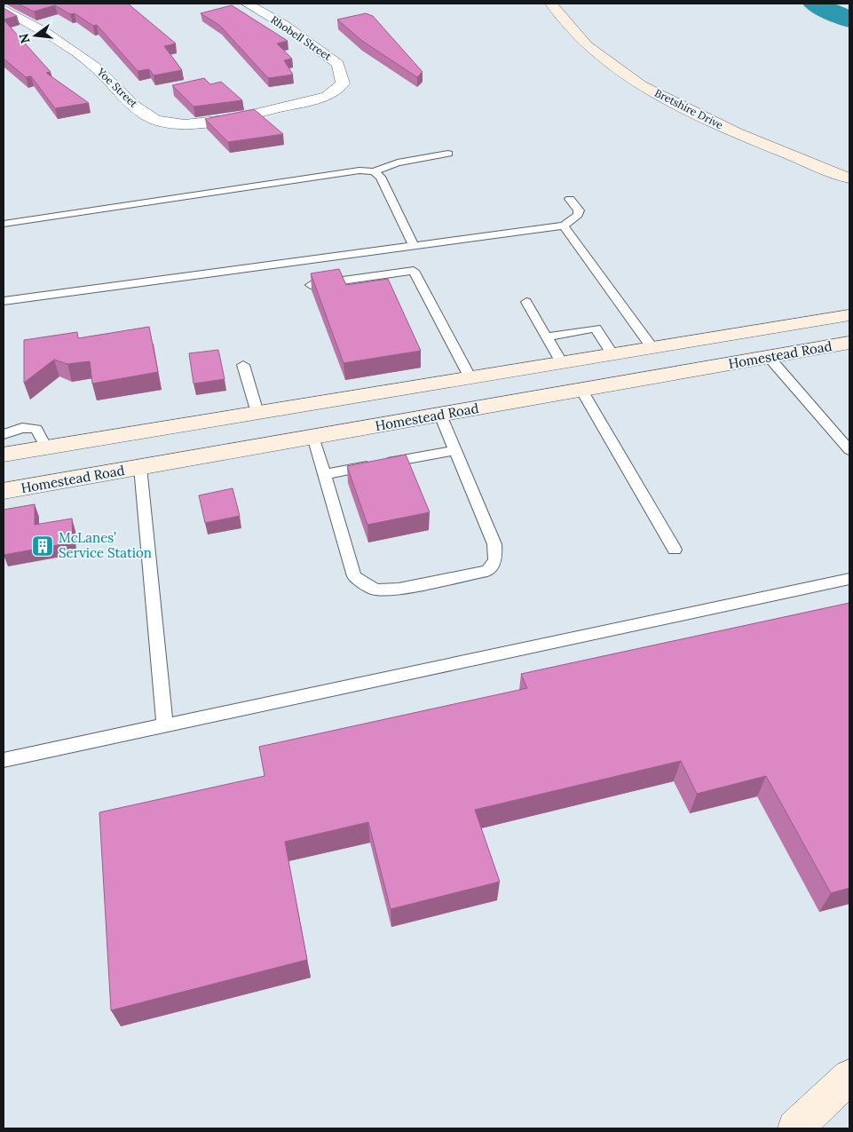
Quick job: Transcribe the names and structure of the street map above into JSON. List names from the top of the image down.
{
  "streets": {
    "main road": ["Bretshire Drive", "Homestead Road"],
    "street": ["Rhobell Street", "Yoe Street"]
  },
  "crossings": [
    ["Rhobell Street", "Yoe Street"]
  ],
  "places": {
    "building": ["McLanes’ Service Station"]
  },
  "north": "left"
}
